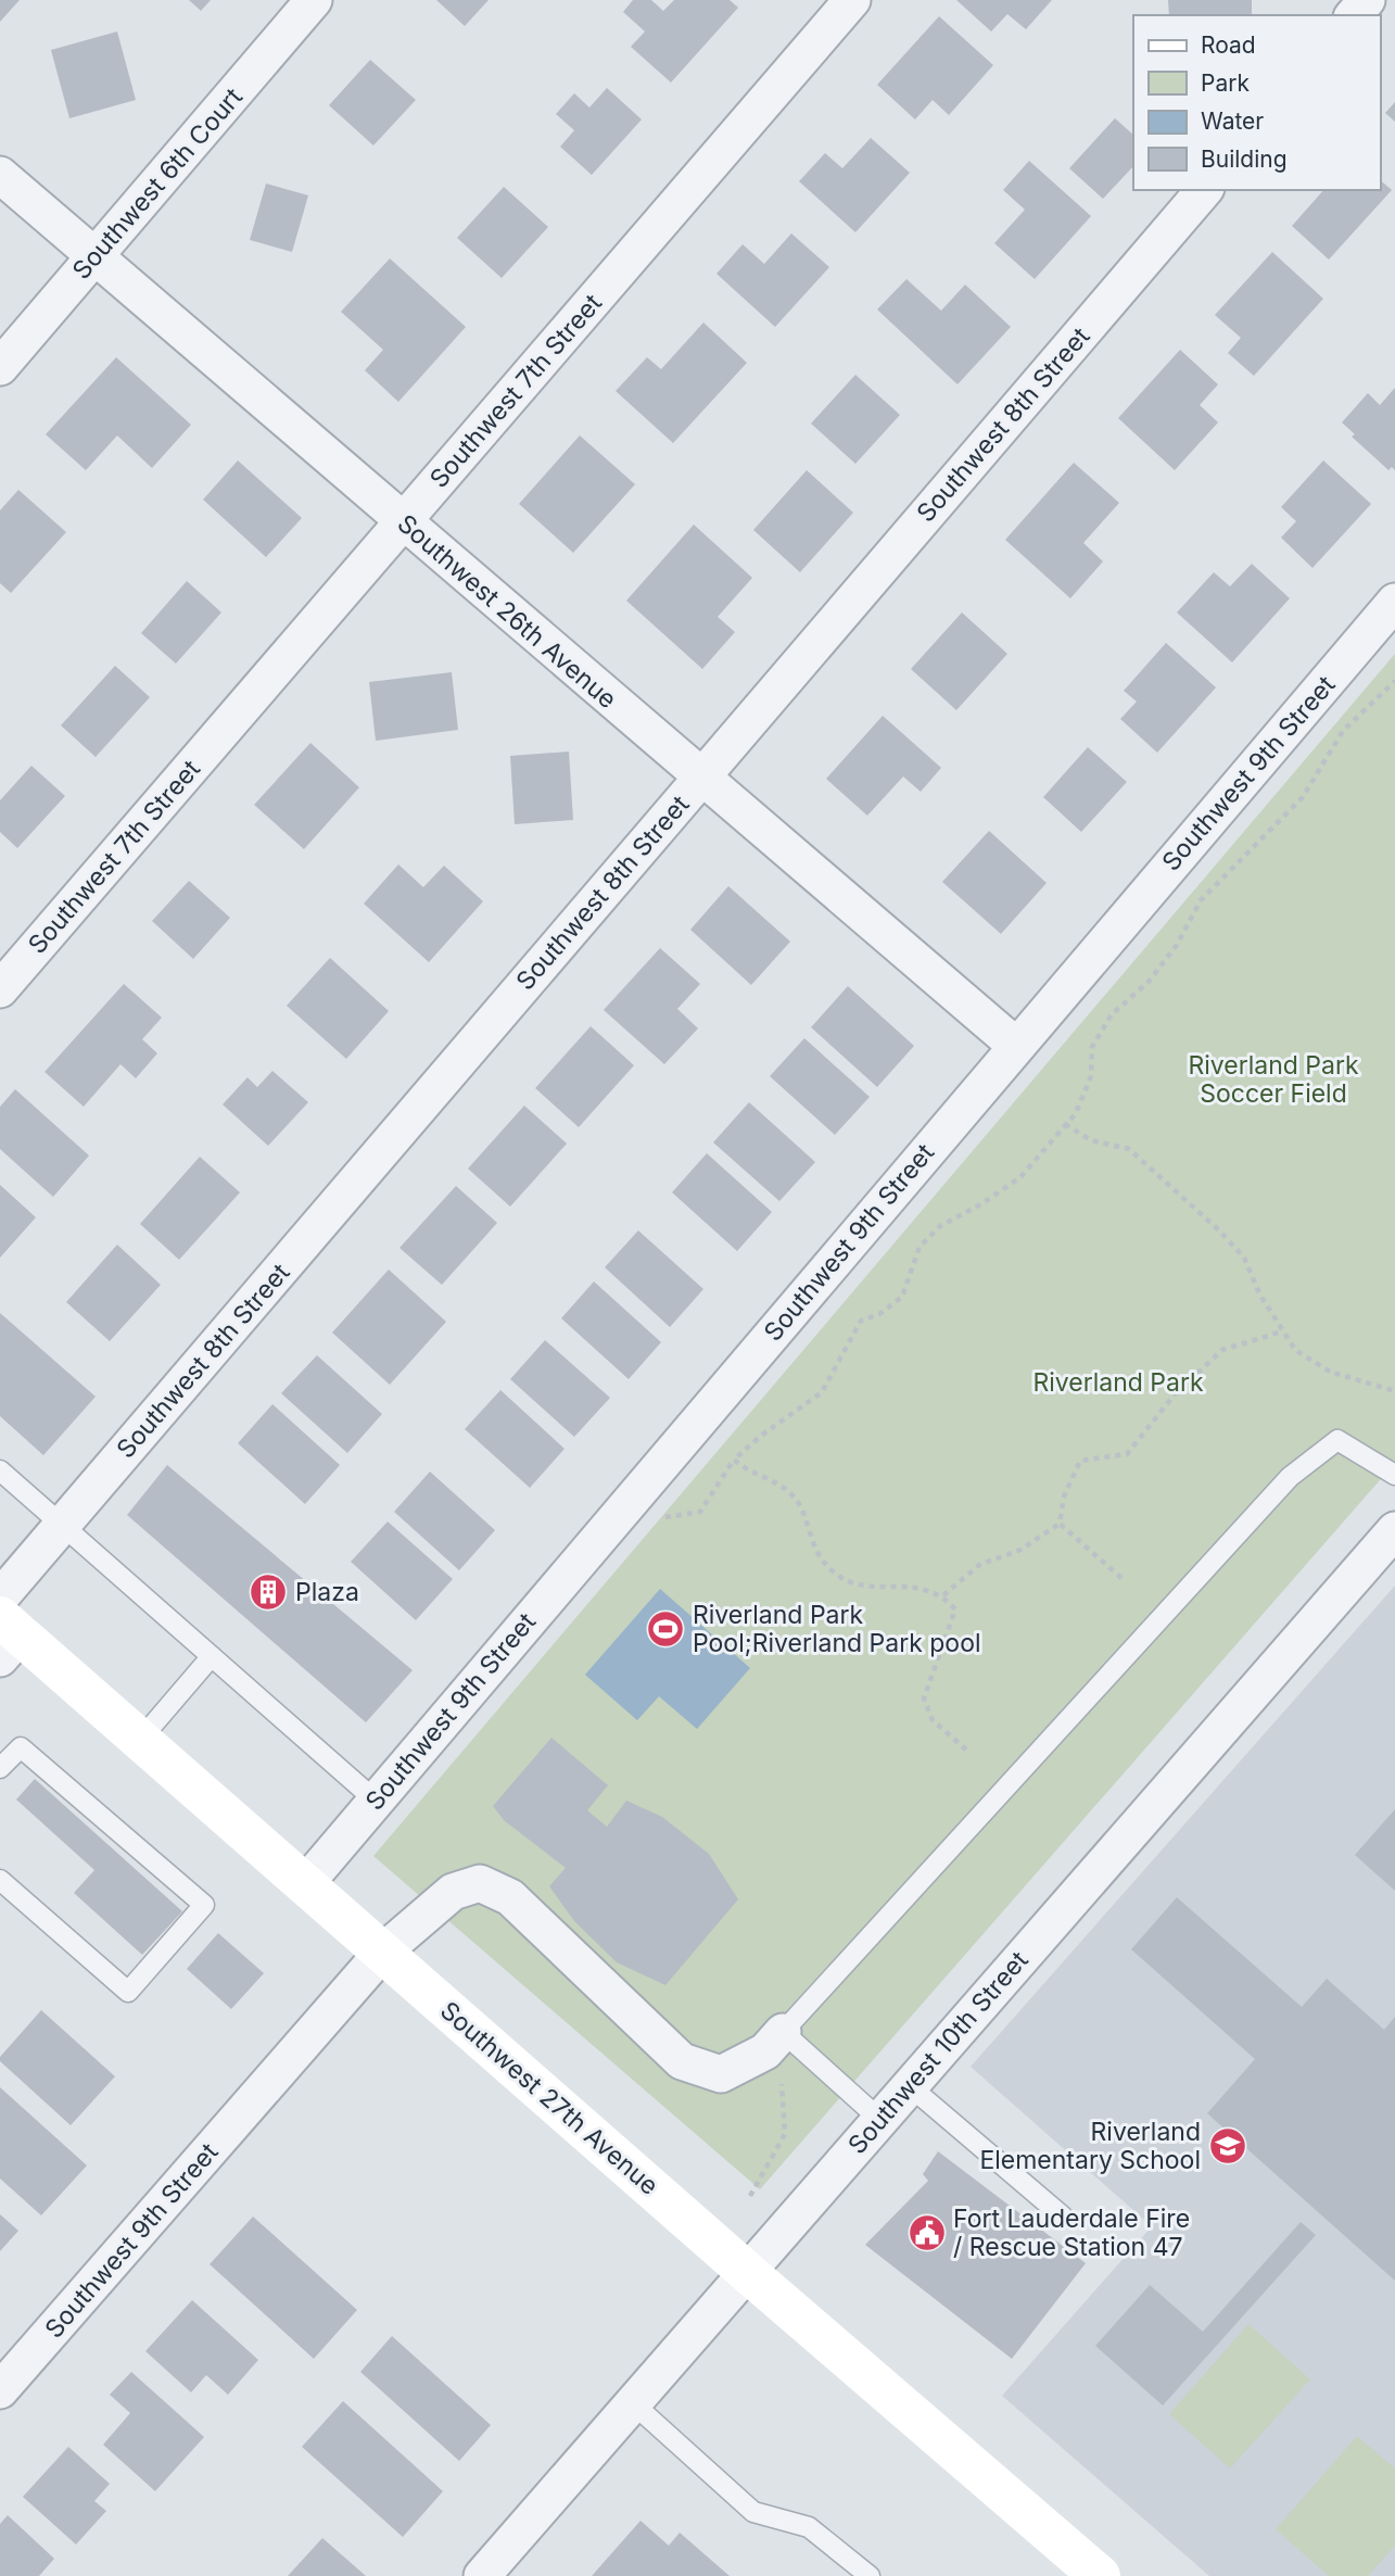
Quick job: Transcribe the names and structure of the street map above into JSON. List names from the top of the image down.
{
  "streets": {
    "street": [
      "Southwest 6th Court",
      "Southwest 7th Street",
      "Southwest 8th Street",
      "Southwest 26th Avenue",
      "Southwest 9th Street",
      "Southwest 10th Street",
      "Southwest 27th Avenue"
    ]
  },
  "crossings": [
    ["Southwest 6th Court", "Southwest 26th Avenue"],
    ["Southwest 7th Street", "Southwest 26th Avenue"],
    ["Southwest 8th Street", "Southwest 26th Avenue"],
    ["Southwest 26th Avenue", "Southwest 9th Street"],
    ["Southwest 9th Street", "Southwest 27th Avenue"],
    ["Southwest 10th Street", "Southwest 27th Avenue"]
  ],
  "parks": ["Riverland Park Soccer Field", "Riverland Park"],
  "places": {
    "building": ["Plaza"],
    "sports": ["Riverland Park Pool;Riverland Park pool"],
    "school or university": ["Riverland Elementary School"],
    "public building": ["Fort Lauderdale Fire / Rescue Station 47"]
  },
  "legend": [
    "Road",
    "Park",
    "Water",
    "Building"
  ]
}
